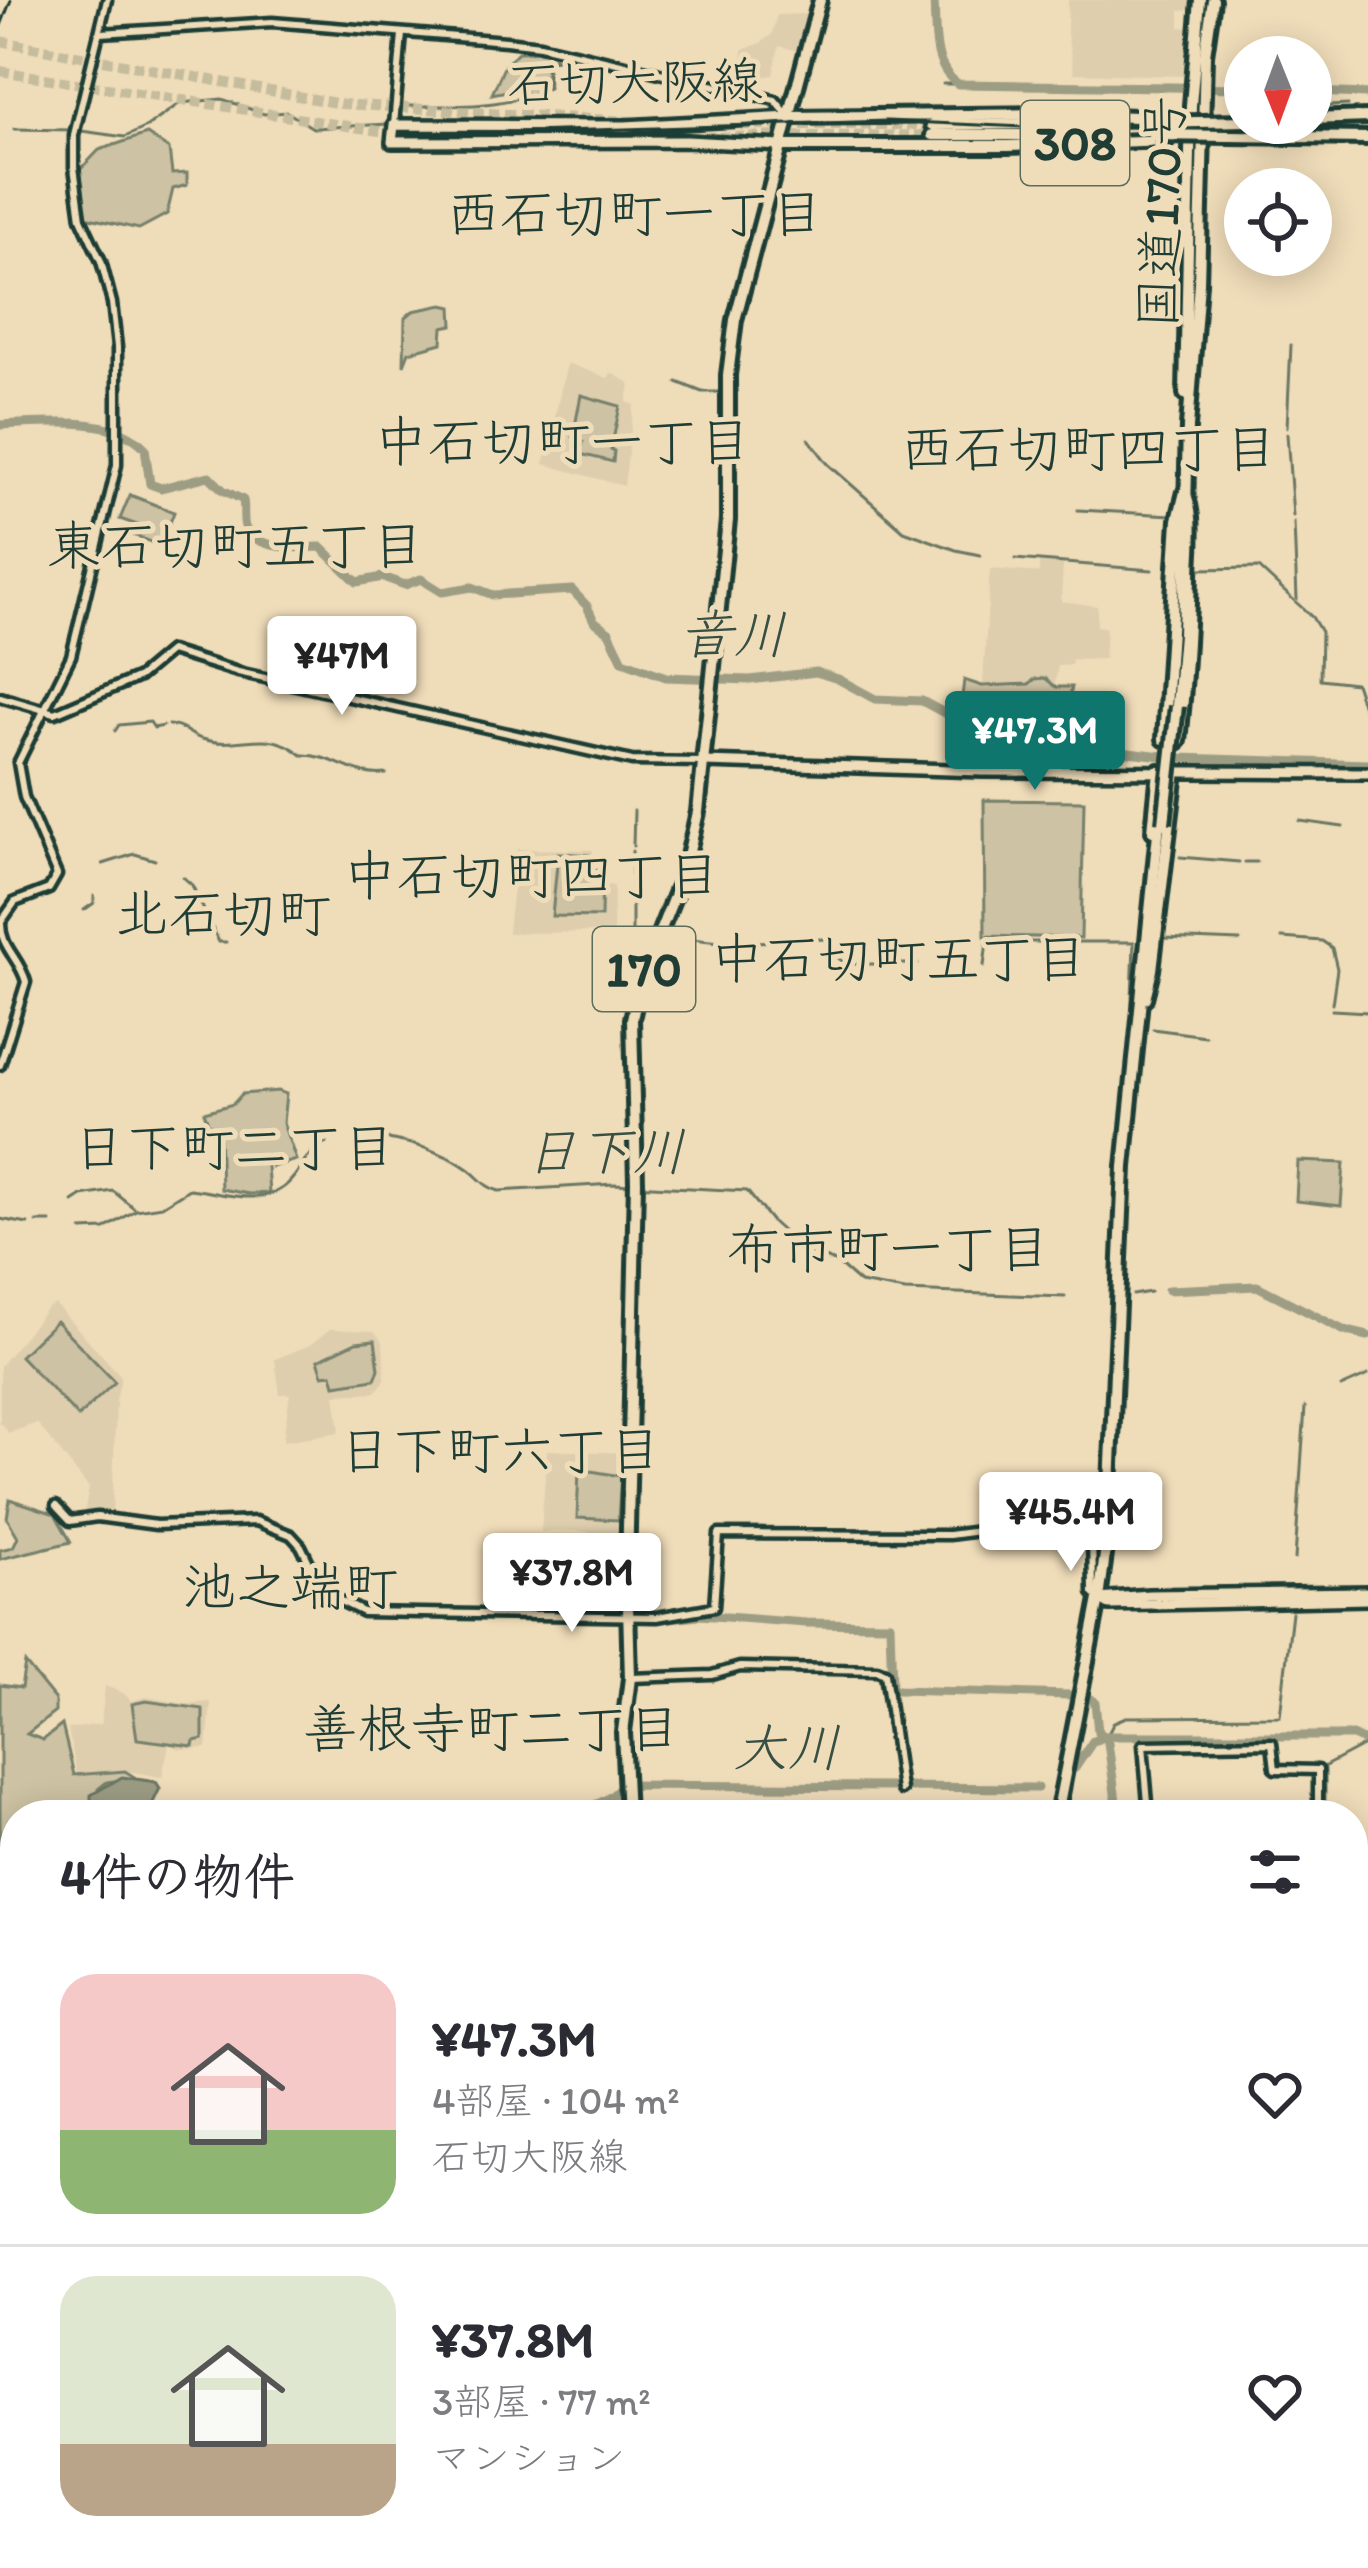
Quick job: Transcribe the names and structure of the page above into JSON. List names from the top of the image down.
{
  "streets": {
    "highway": ["308", "国道170号", "170"],
    "main road": ["石切大阪線"]
  },
  "crossings": [
    ["石切大阪線", "308"],
    ["石切大阪線", "170"],
    ["308", "国道170号"],
    ["308", "170"]
  ],
  "districts": [
    "西石切町一丁目",
    "中石切町一丁目",
    "西石切町四丁目",
    "東石切町五丁目",
    "中石切町四丁目",
    "北石切町",
    "中石切町五丁目",
    "日下町二丁目",
    "布市町一丁目",
    "日下町六丁目",
    "池之端町",
    "善根寺町二丁目"
  ],
  "water": ["音川", "日下川", "大川"],
  "north": "bottom",
  "page": {
    "price": [
      "¥47M",
      "¥47.3M",
      "¥45.4M",
      "¥37.8M"
    ],
    "heading": "4件の物件",
    "list": [
      {
        "name": "¥47.3M",
        "note": "4部屋 · 104 m² · 石切大阪線"
      },
      {
        "name": "¥37.8M",
        "note": "3部屋 · 77 m² · マンション"
      }
    ]
  }
}
